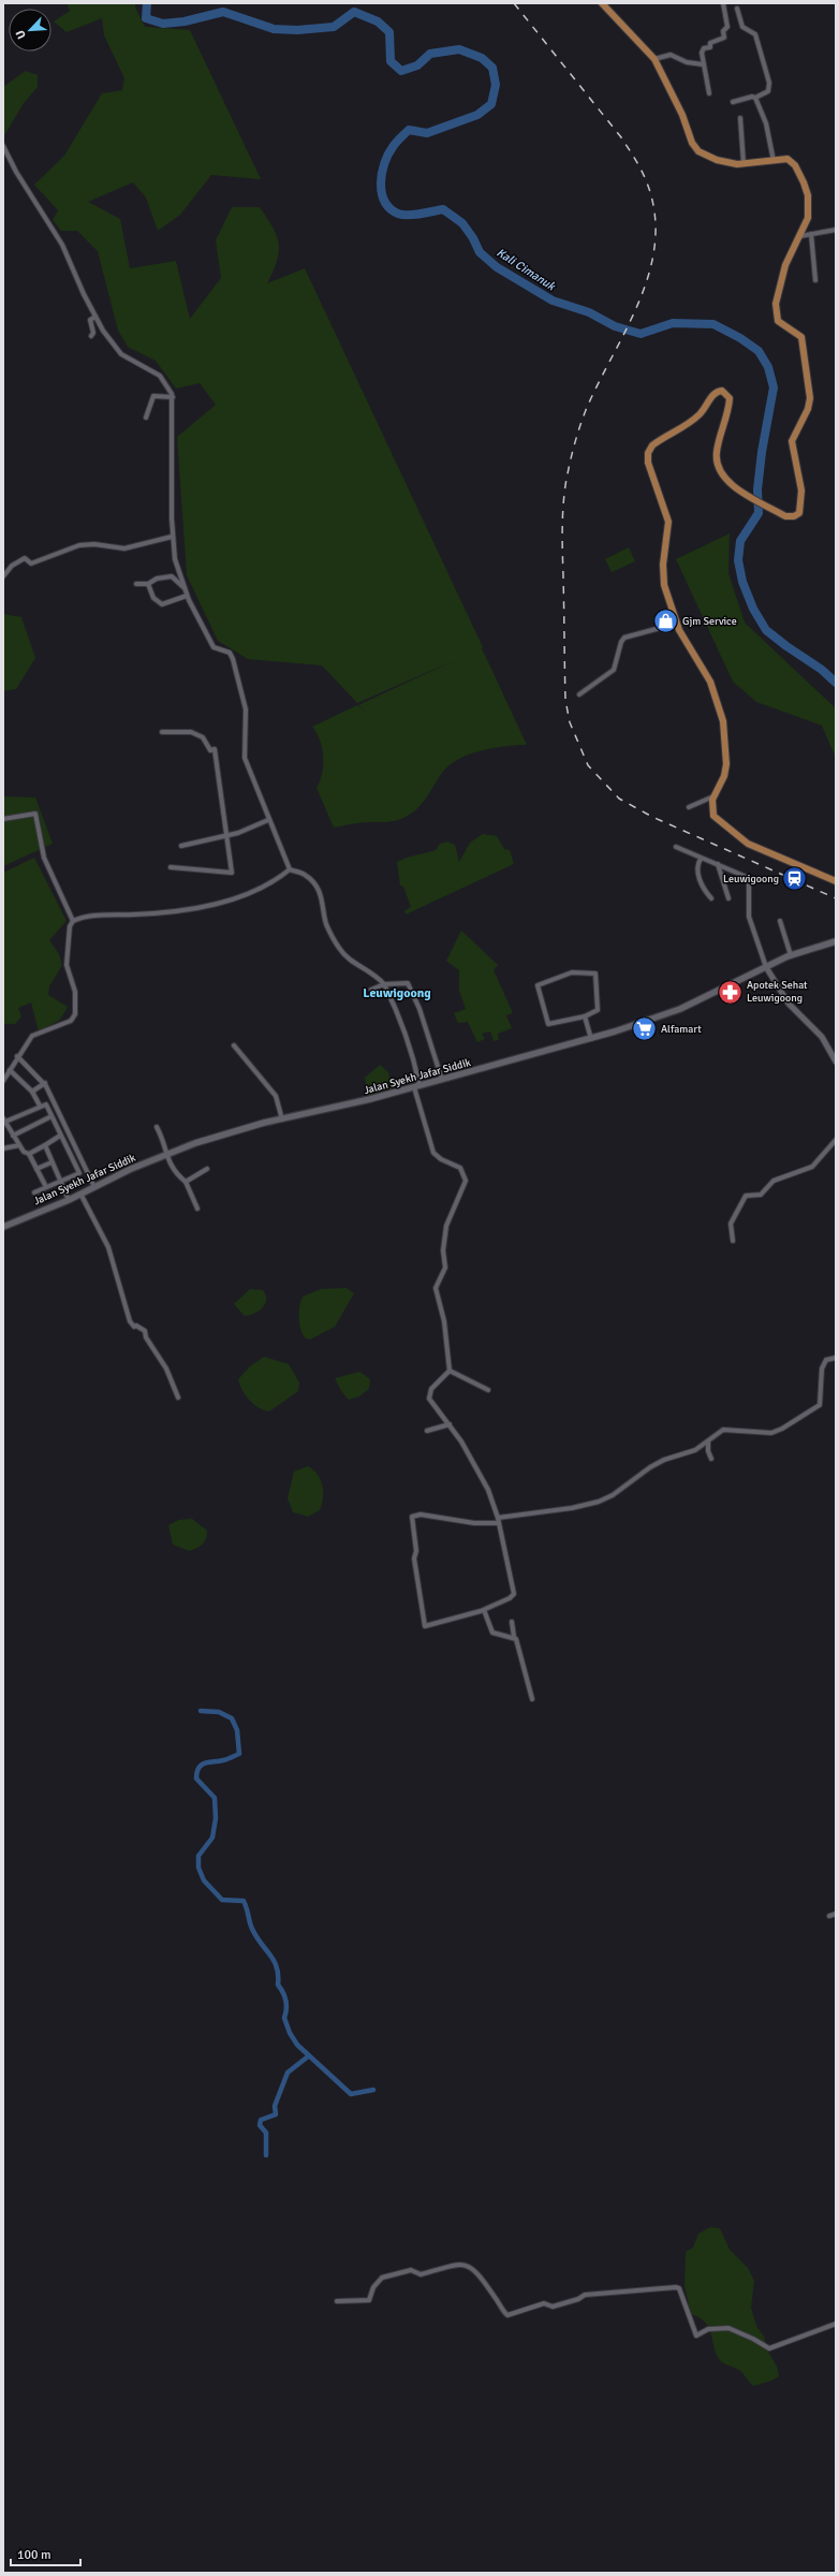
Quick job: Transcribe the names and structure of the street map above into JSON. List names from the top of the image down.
{
  "streets": {
    "main road": ["Jalan Syekh Jafar Siddik"]
  },
  "districts": ["Leuwigoong"],
  "water": ["Kali Cimanuk"],
  "places": {
    "shop": ["Gjm Service"],
    "station": ["Leuwigoong"],
    "pharmacy": ["Apotek Sehat Leuwigoong"],
    "supermarket": ["Alfamart"]
  },
  "scale_bar": "100 m",
  "north": "bottom left"
}
